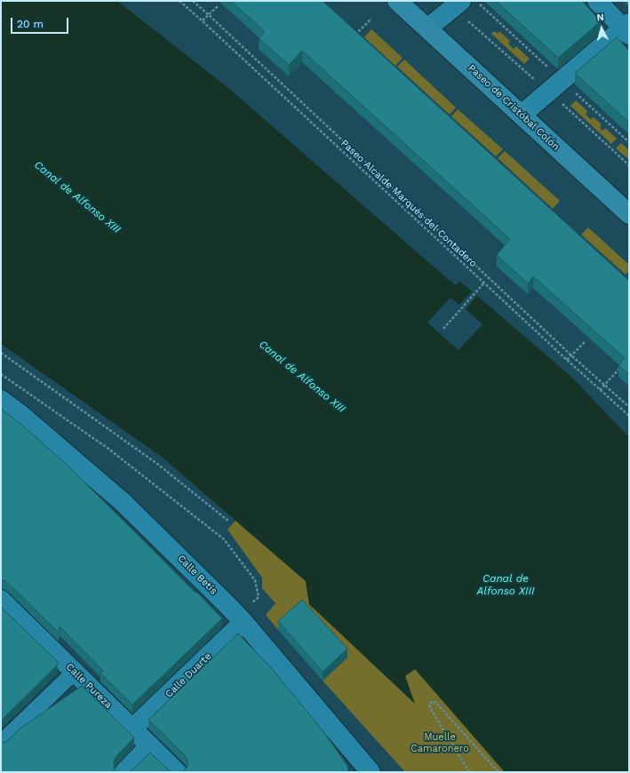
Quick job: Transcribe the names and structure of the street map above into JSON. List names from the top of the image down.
{
  "streets": {
    "main road": ["Paseo de Cristóbal Colón"],
    "street": ["Calle Betis", "Calle Duarte", "Calle Pureza"],
    "path": ["Paseo Alcalde Marqués del Contadero"]
  },
  "crossings": [
    ["Calle Betis", "Calle Duarte"],
    ["Calle Duarte", "Calle Pureza"]
  ],
  "water": ["Canal de Alfonso XIII"],
  "parks": ["Muelle Camaronero"],
  "scale_bar": "20 m",
  "north": "top"
}
